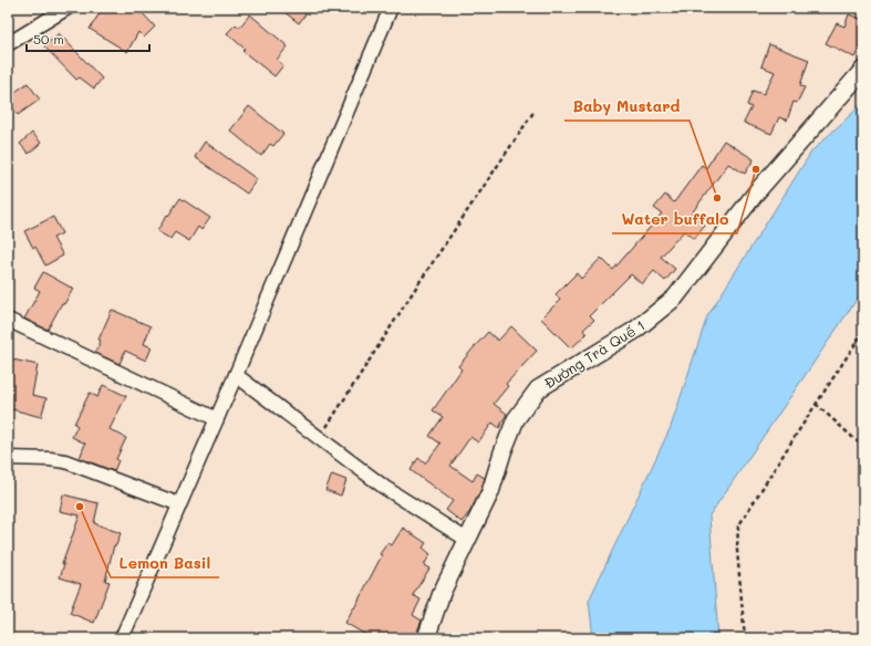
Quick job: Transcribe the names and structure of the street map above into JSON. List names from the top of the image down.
{
  "streets": {
    "street": ["Đường Trà Quế 1"]
  },
  "places": ["Water buffalo", "Baby Mustard", "Lemon Basil"],
  "scale_bar": "50 m"
}
